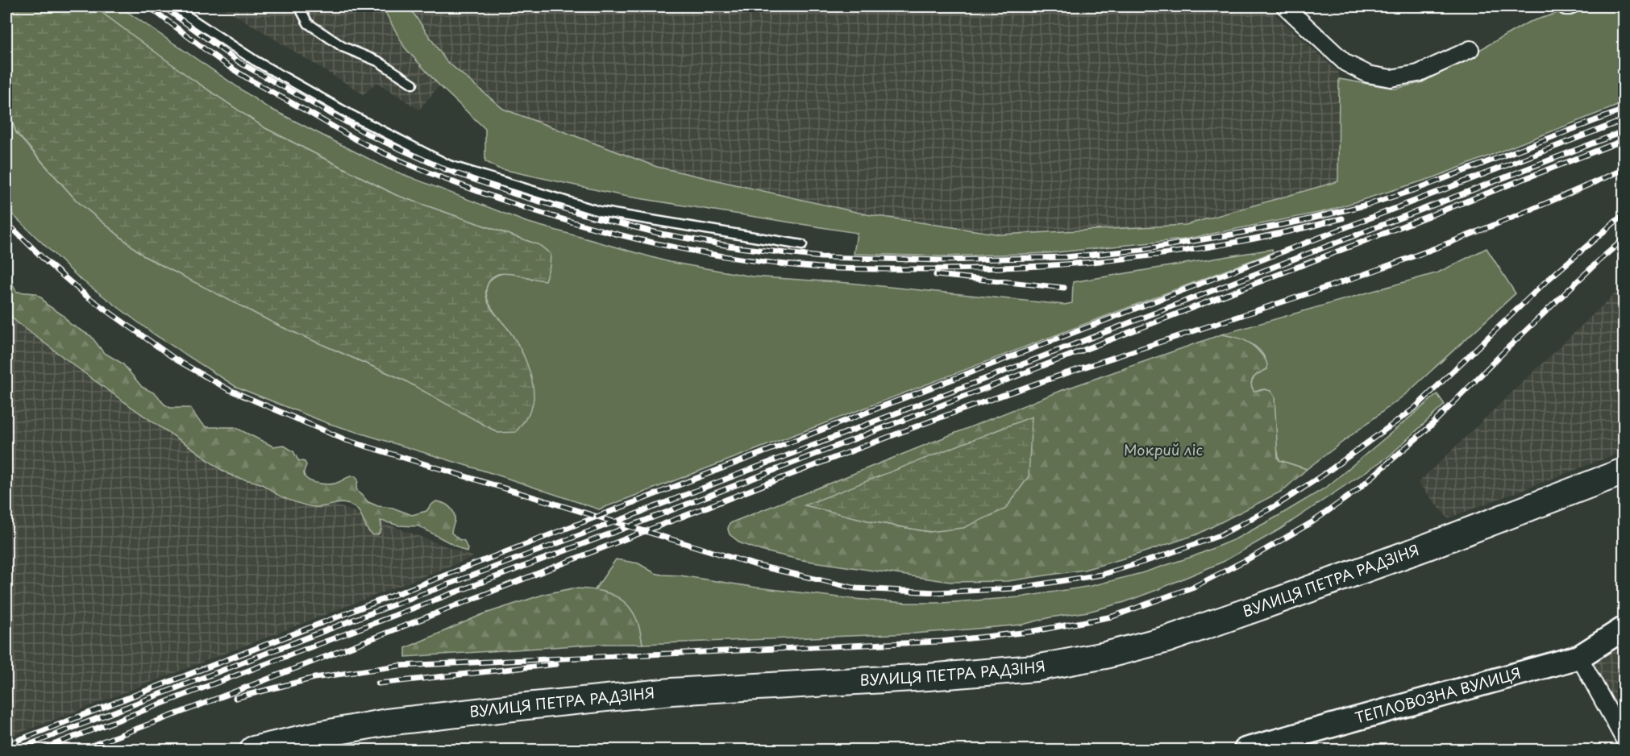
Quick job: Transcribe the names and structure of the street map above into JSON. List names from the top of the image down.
{
  "streets": {
    "main road": ["ВУЛИЦЯ ПЕТРА РАДЗІНЯ"],
    "street": ["ТЕПЛОВОЗНА ВУЛИЦЯ"]
  },
  "parks": ["Мокрий ліс"]
}
